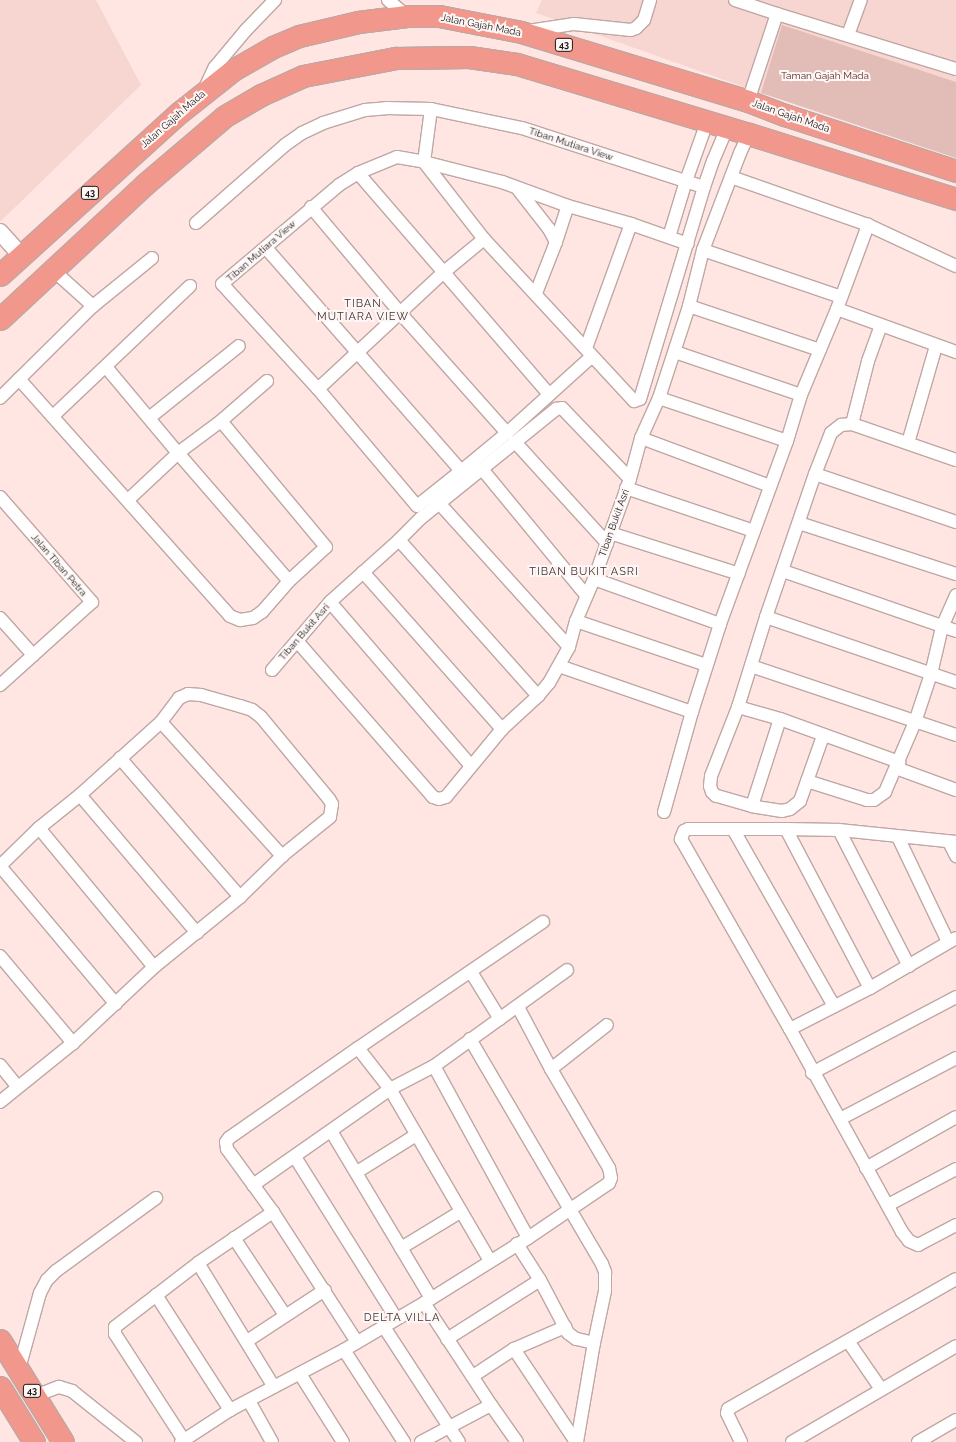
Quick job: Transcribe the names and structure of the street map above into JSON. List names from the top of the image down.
{
  "streets": {
    "highway": ["Jalan Gajah Mada", "43"],
    "street": ["Tiban Mutiara View", "Tiban Bukit Asri", "Jalan Tiban Petra"]
  },
  "districts": ["TIBAN MUTIARA VIEW", "TIBAN BUKIT ASRI", "DELTA VILLA"],
  "parks": ["Taman Gajah Mada"]
}
